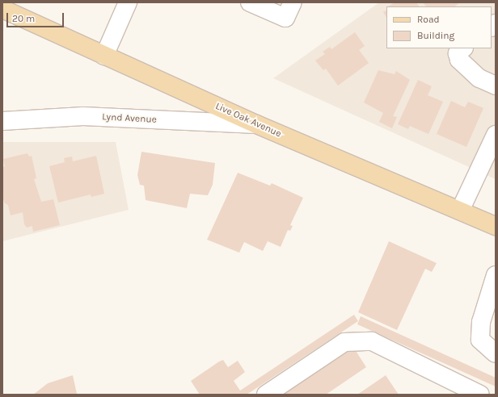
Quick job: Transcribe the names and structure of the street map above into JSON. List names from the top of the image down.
{
  "streets": {
    "main road": ["Live Oak Avenue"],
    "street": ["Lynd Avenue"]
  },
  "crossings": [
    ["Lynd Avenue", "Live Oak Avenue"]
  ],
  "legend": ["Road", "Building"],
  "scale_bar": "20 m"
}
